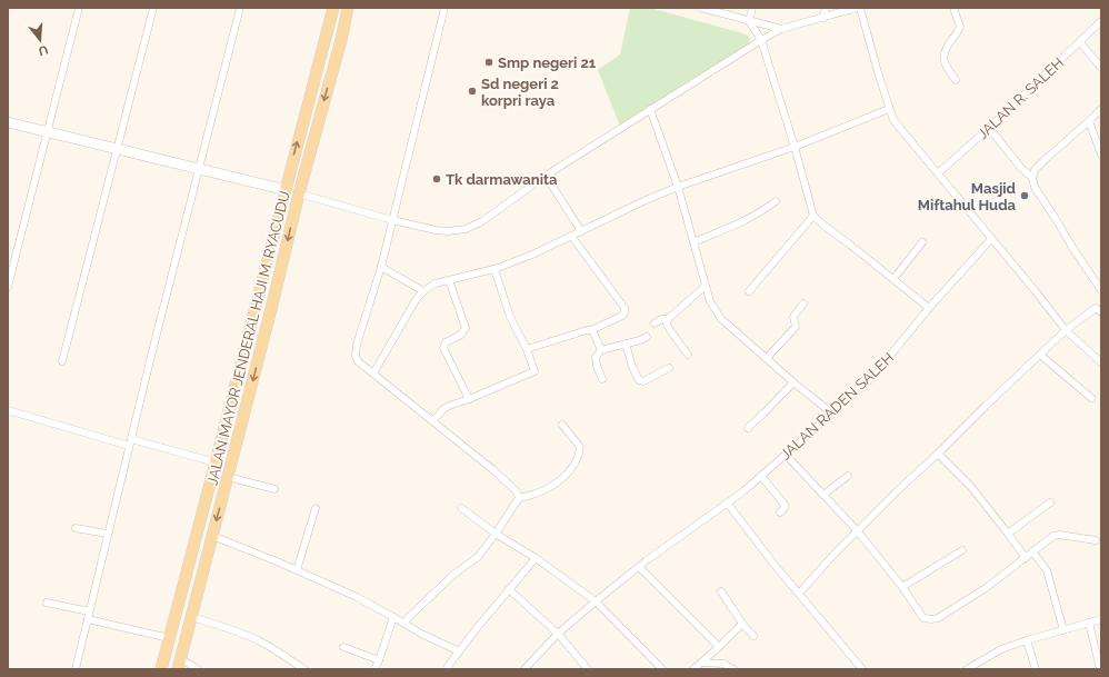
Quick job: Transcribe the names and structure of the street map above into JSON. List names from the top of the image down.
{
  "streets": {
    "main road": ["JALAN MAYOR JENDERAL HAJI M. RYACUDU"],
    "street": ["JALAN R. SALEH", "JALAN RADEN SALEH"]
  },
  "places": [
    "Smp negeri 21",
    "Sd negeri 2 korpri raya",
    "Tk darmawanita",
    "Masjid Miftahul Huda"
  ],
  "north": "bottom"
}
